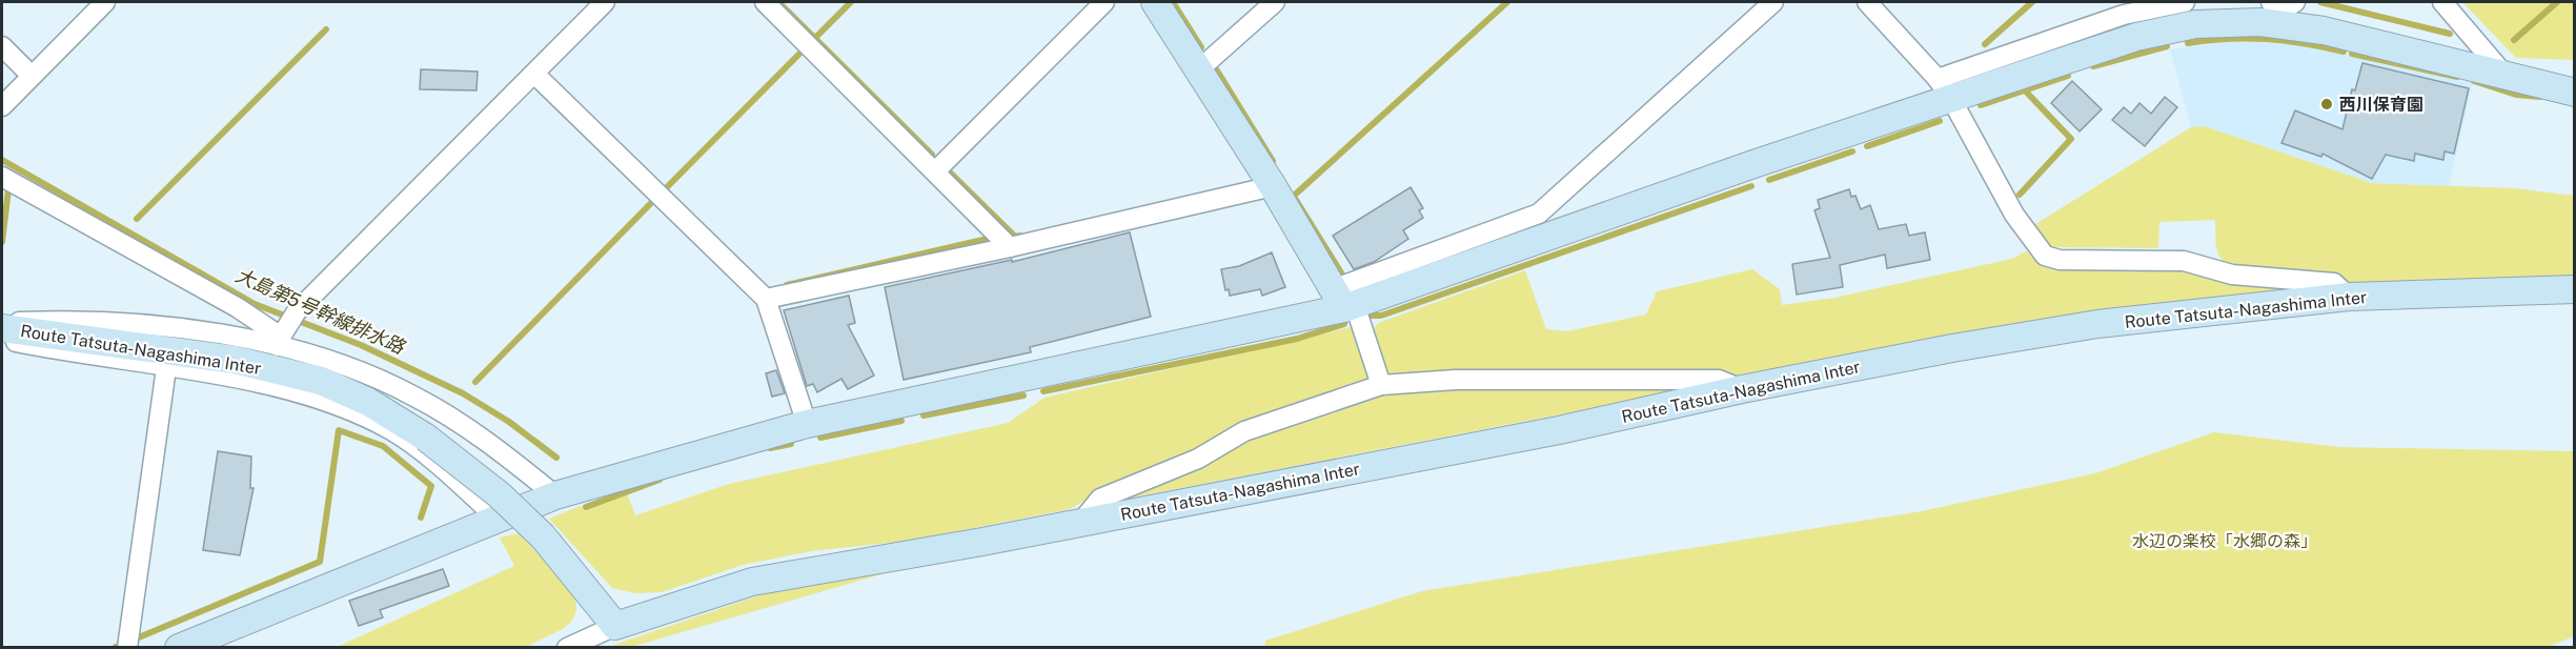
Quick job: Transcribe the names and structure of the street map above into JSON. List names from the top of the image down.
{
  "streets": {
    "street": ["Route Tatsuta-Nagashima Inter"]
  },
  "water": ["大島第5号幹線排水路"],
  "parks": ["水辺の楽校「水郷の森」"],
  "places": ["西川保育園"]
}
